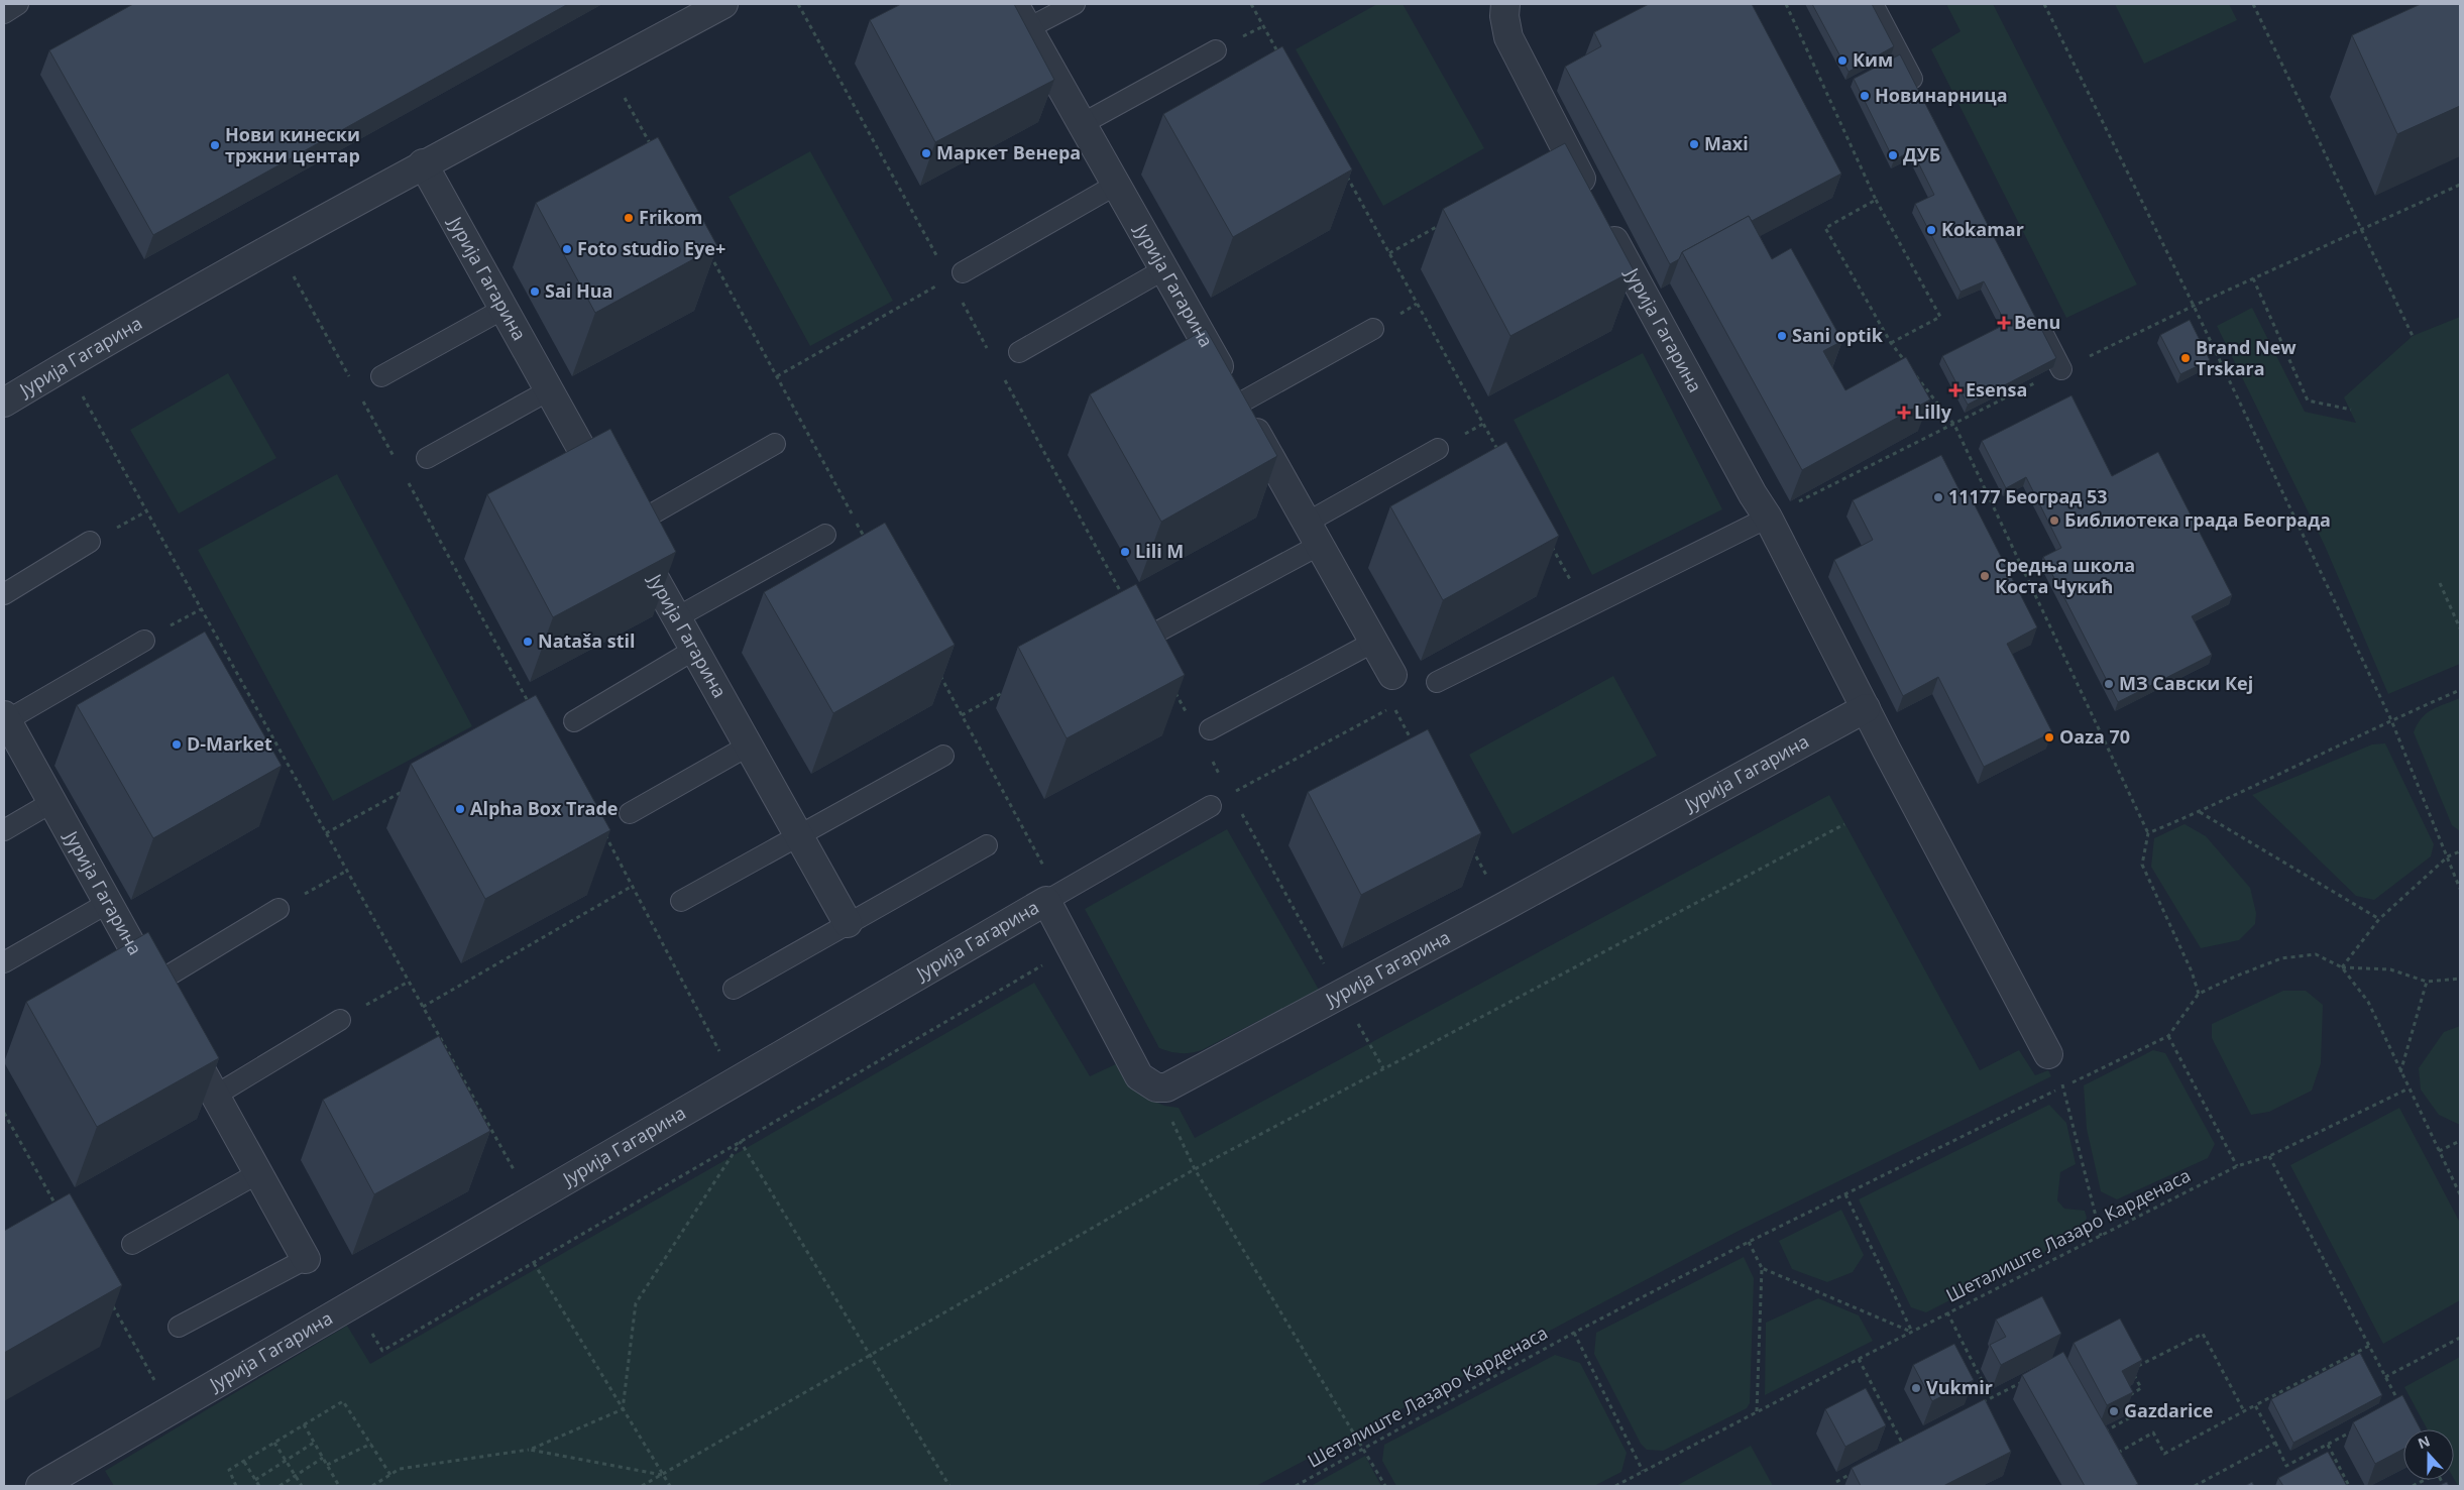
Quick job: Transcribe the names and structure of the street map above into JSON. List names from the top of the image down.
{
  "streets": {
    "street": ["Јурија Гагарина"],
    "path": ["Шеталиште Лазаро Карденаса"]
  },
  "places": {
    "other": [
      "Ким",
      "Новинарница",
      "Maxi",
      "Нови кинески тржни центар",
      "Маркет Венера",
      "ДУБ",
      "Frikom",
      "Kokamar",
      "Foto studio Eye+",
      "Sai Hua",
      "Sani optik",
      "Brand New Trskara",
      "11177 Београд 53",
      "Библиотека града Београда",
      "Lili M",
      "Средња школа Коста Чукић",
      "Nataša stil",
      "МЗ Савски Кеј",
      "Oaza 70",
      "D-Market",
      "Alpha Box Trade",
      "Vukmir",
      "Gazdarice"
    ],
    "health": ["Benu", "Esensa", "Lilly"]
  },
  "north": "top"
}
